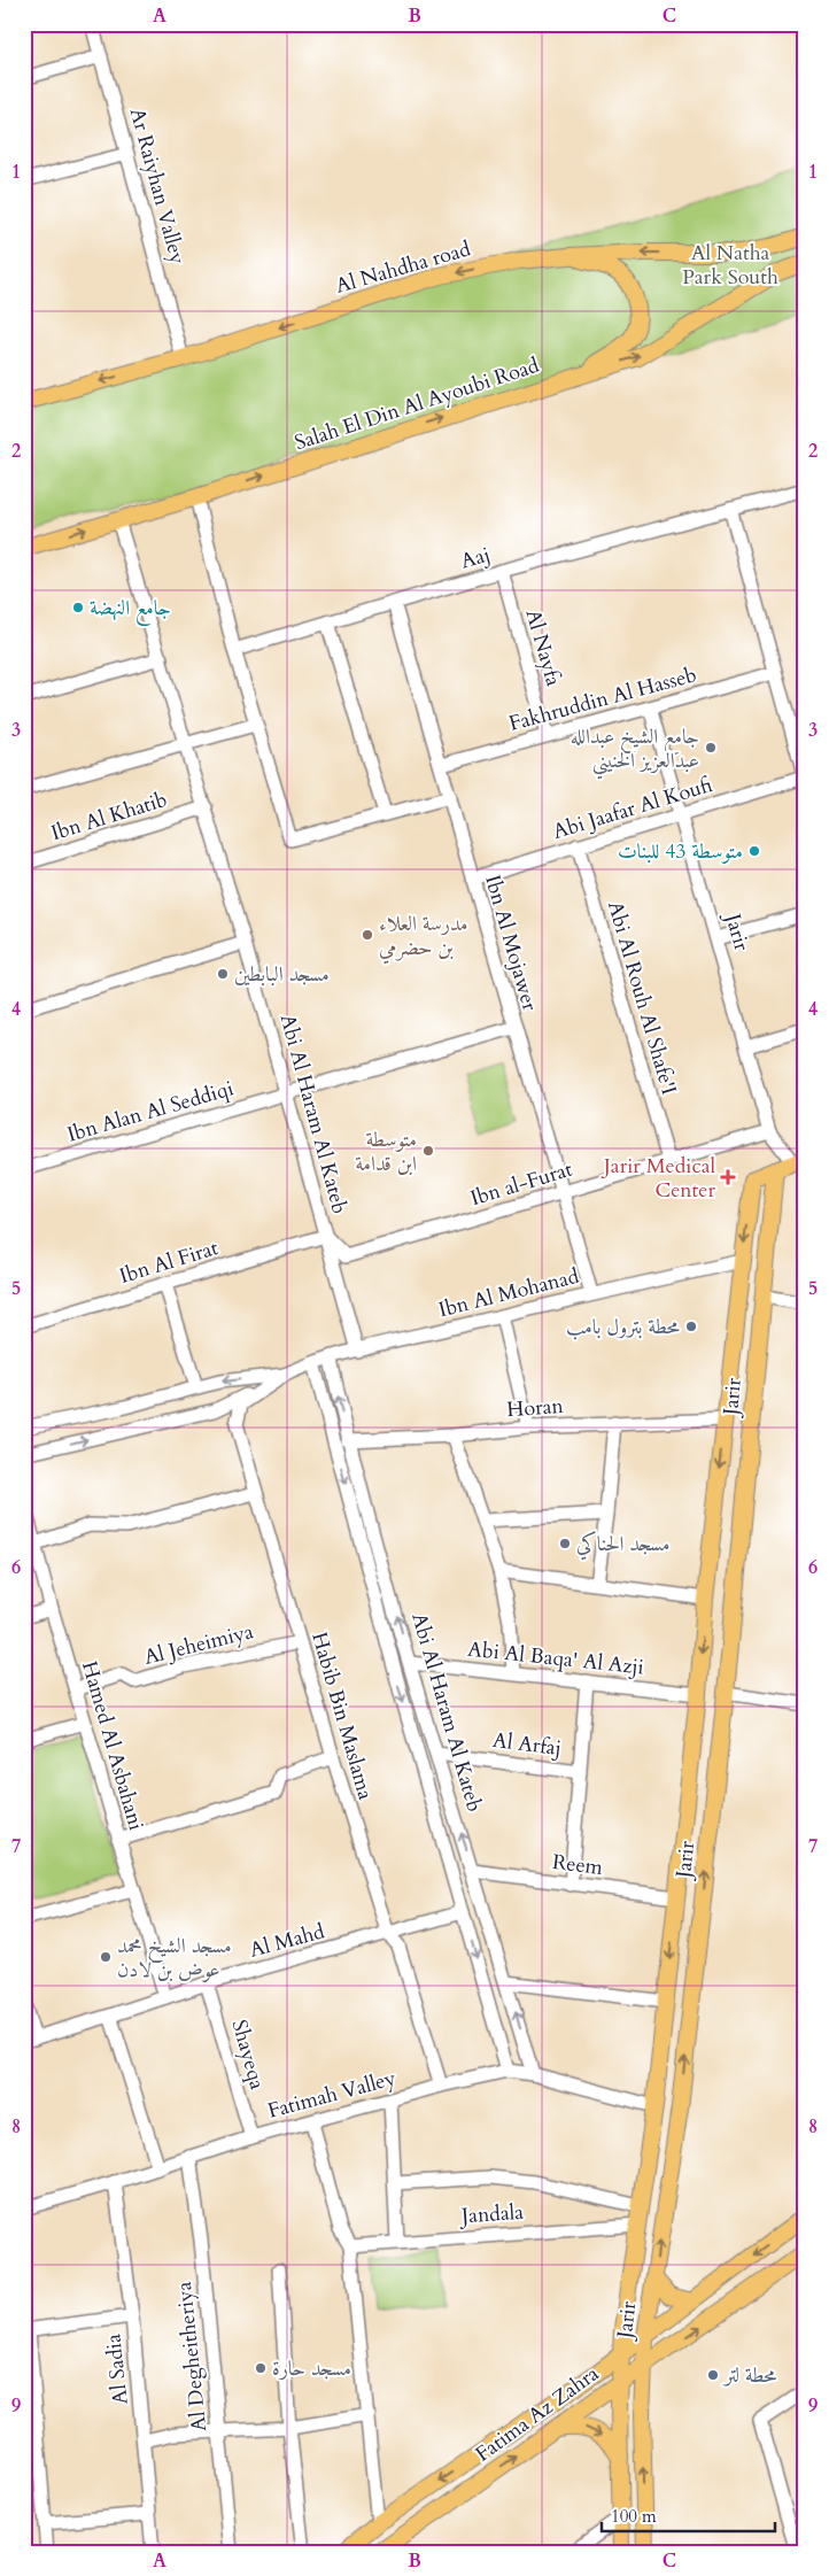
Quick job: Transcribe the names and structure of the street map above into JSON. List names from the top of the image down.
{
  "streets": {
    "main road": [
      "Al Nahdha road",
      "Salah El Din Al Ayoubi Road",
      "Jarir",
      "Fatima Az Zahra"
    ],
    "street": [
      "Ar Raiyhan Valley",
      "Aaj",
      "Al Nayfa",
      "Fakhruddin Al Hasseb",
      "Abi Jaafar Al Koufi",
      "Ibn Al Khatib",
      "Ibn Al Mojawer",
      "Abi Al Rouh Al Shafe'I",
      "Ibn Alan Al Seddiqi",
      "Abi Al Haram Al Kateb",
      "Ibn al-Furat",
      "Ibn Al Firat",
      "Ibn Al Mohanad",
      "Horan",
      "Al Jeheimiya",
      "Abi Al Baqa' Al Azji",
      "Habib Bin Maslama",
      "Al Arfaj",
      "Hamed Al Asbahani",
      "Reem",
      "Al Mahd",
      "Shayeqa",
      "Fatimah Valley",
      "Jandala",
      "Al Degheitheriya",
      "Al Sadia"
    ]
  },
  "crossings": [
    ["Ar Raiyhan Valley", "Al Nahdha road"],
    ["Salah El Din Al Ayoubi Road", "Abi Al Haram Al Kateb"],
    ["Aaj", "Al Nayfa"],
    ["Aaj", "Ibn Al Mojawer"],
    ["Al Nayfa", "Fakhruddin Al Hasseb"],
    ["Fakhruddin Al Hasseb", "Jarir"],
    ["Fakhruddin Al Hasseb", "Ibn Al Mojawer"],
    ["Abi Jaafar Al Koufi", "Jarir"],
    ["Abi Jaafar Al Koufi", "Ibn Al Mojawer"],
    ["Abi Jaafar Al Koufi", "Abi Al Rouh Al Shafe'I"],
    ["Ibn Al Khatib", "Abi Al Haram Al Kateb"],
    ["Jarir", "Ibn al-Furat"],
    ["Jarir", "Ibn Al Mohanad"],
    ["Jarir", "Horan"],
    ["Jarir", "Abi Al Baqa' Al Azji"],
    ["Jarir", "Reem"],
    ["Jarir", "Fatimah Valley"],
    ["Jarir", "Jandala"],
    ["Jarir", "Fatima Az Zahra"],
    ["Ibn Al Mojawer", "Ibn Alan Al Seddiqi"],
    ["Ibn Al Mojawer", "Ibn al-Furat"],
    ["Ibn Al Mojawer", "Ibn Al Mohanad"],
    ["Abi Al Rouh Al Shafe'I", "Ibn al-Furat"],
    ["Ibn Alan Al Seddiqi", "Abi Al Haram Al Kateb"],
    ["Abi Al Haram Al Kateb", "Ibn al-Furat"],
    ["Abi Al Haram Al Kateb", "Ibn Al Firat"],
    ["Abi Al Haram Al Kateb", "Ibn Al Mohanad"],
    ["Abi Al Haram Al Kateb", "Horan"],
    ["Abi Al Haram Al Kateb", "Abi Al Baqa' Al Azji"],
    ["Abi Al Haram Al Kateb", "Al Arfaj"],
    ["Abi Al Haram Al Kateb", "Reem"],
    ["Abi Al Haram Al Kateb", "Al Mahd"],
    ["Abi Al Haram Al Kateb", "Fatimah Valley"],
    ["Ibn al-Furat", "Ibn Al Firat"],
    ["Ibn Al Mohanad", "Habib Bin Maslama"],
    ["Al Jeheimiya", "Habib Bin Maslama"],
    ["Al Jeheimiya", "Hamed Al Asbahani"],
    ["Habib Bin Maslama", "Al Mahd"],
    ["Habib Bin Maslama", "Fatimah Valley"],
    ["Hamed Al Asbahani", "Al Mahd"],
    ["Al Mahd", "Shayeqa"],
    ["Shayeqa", "Fatimah Valley"],
    ["Fatimah Valley", "Al Degheitheriya"],
    ["Fatimah Valley", "Al Sadia"]
  ],
  "one_way": ["Al Nahdha road", "Salah El Din Al Ayoubi Road"],
  "parks": ["Al Natha Park South"],
  "places": {
    "other": [
      "جامع النهضة",
      "جامع الشيخ عبدالله عبدالعزيز الخنيني",
      "متوسطة 43 للبنات",
      "مدرسة العلاء بن حضرمي",
      "مسجد البابطين",
      "متوسطة ابن قدامة",
      "محطة بترول بامب",
      "مسجد الحناكي",
      "مسجد الشيخ محمد عوض بن لادن",
      "مسجد حارة",
      "محطة لتر"
    ],
    "health": ["Jarir Medical Center"]
  },
  "scale_bar": "100 m",
  "grid": {
    "columns": ["A", "B", "C"],
    "rows": [
      "1",
      "2",
      "3",
      "4",
      "5",
      "6",
      "7",
      "8",
      "9"
    ]
  }
}
